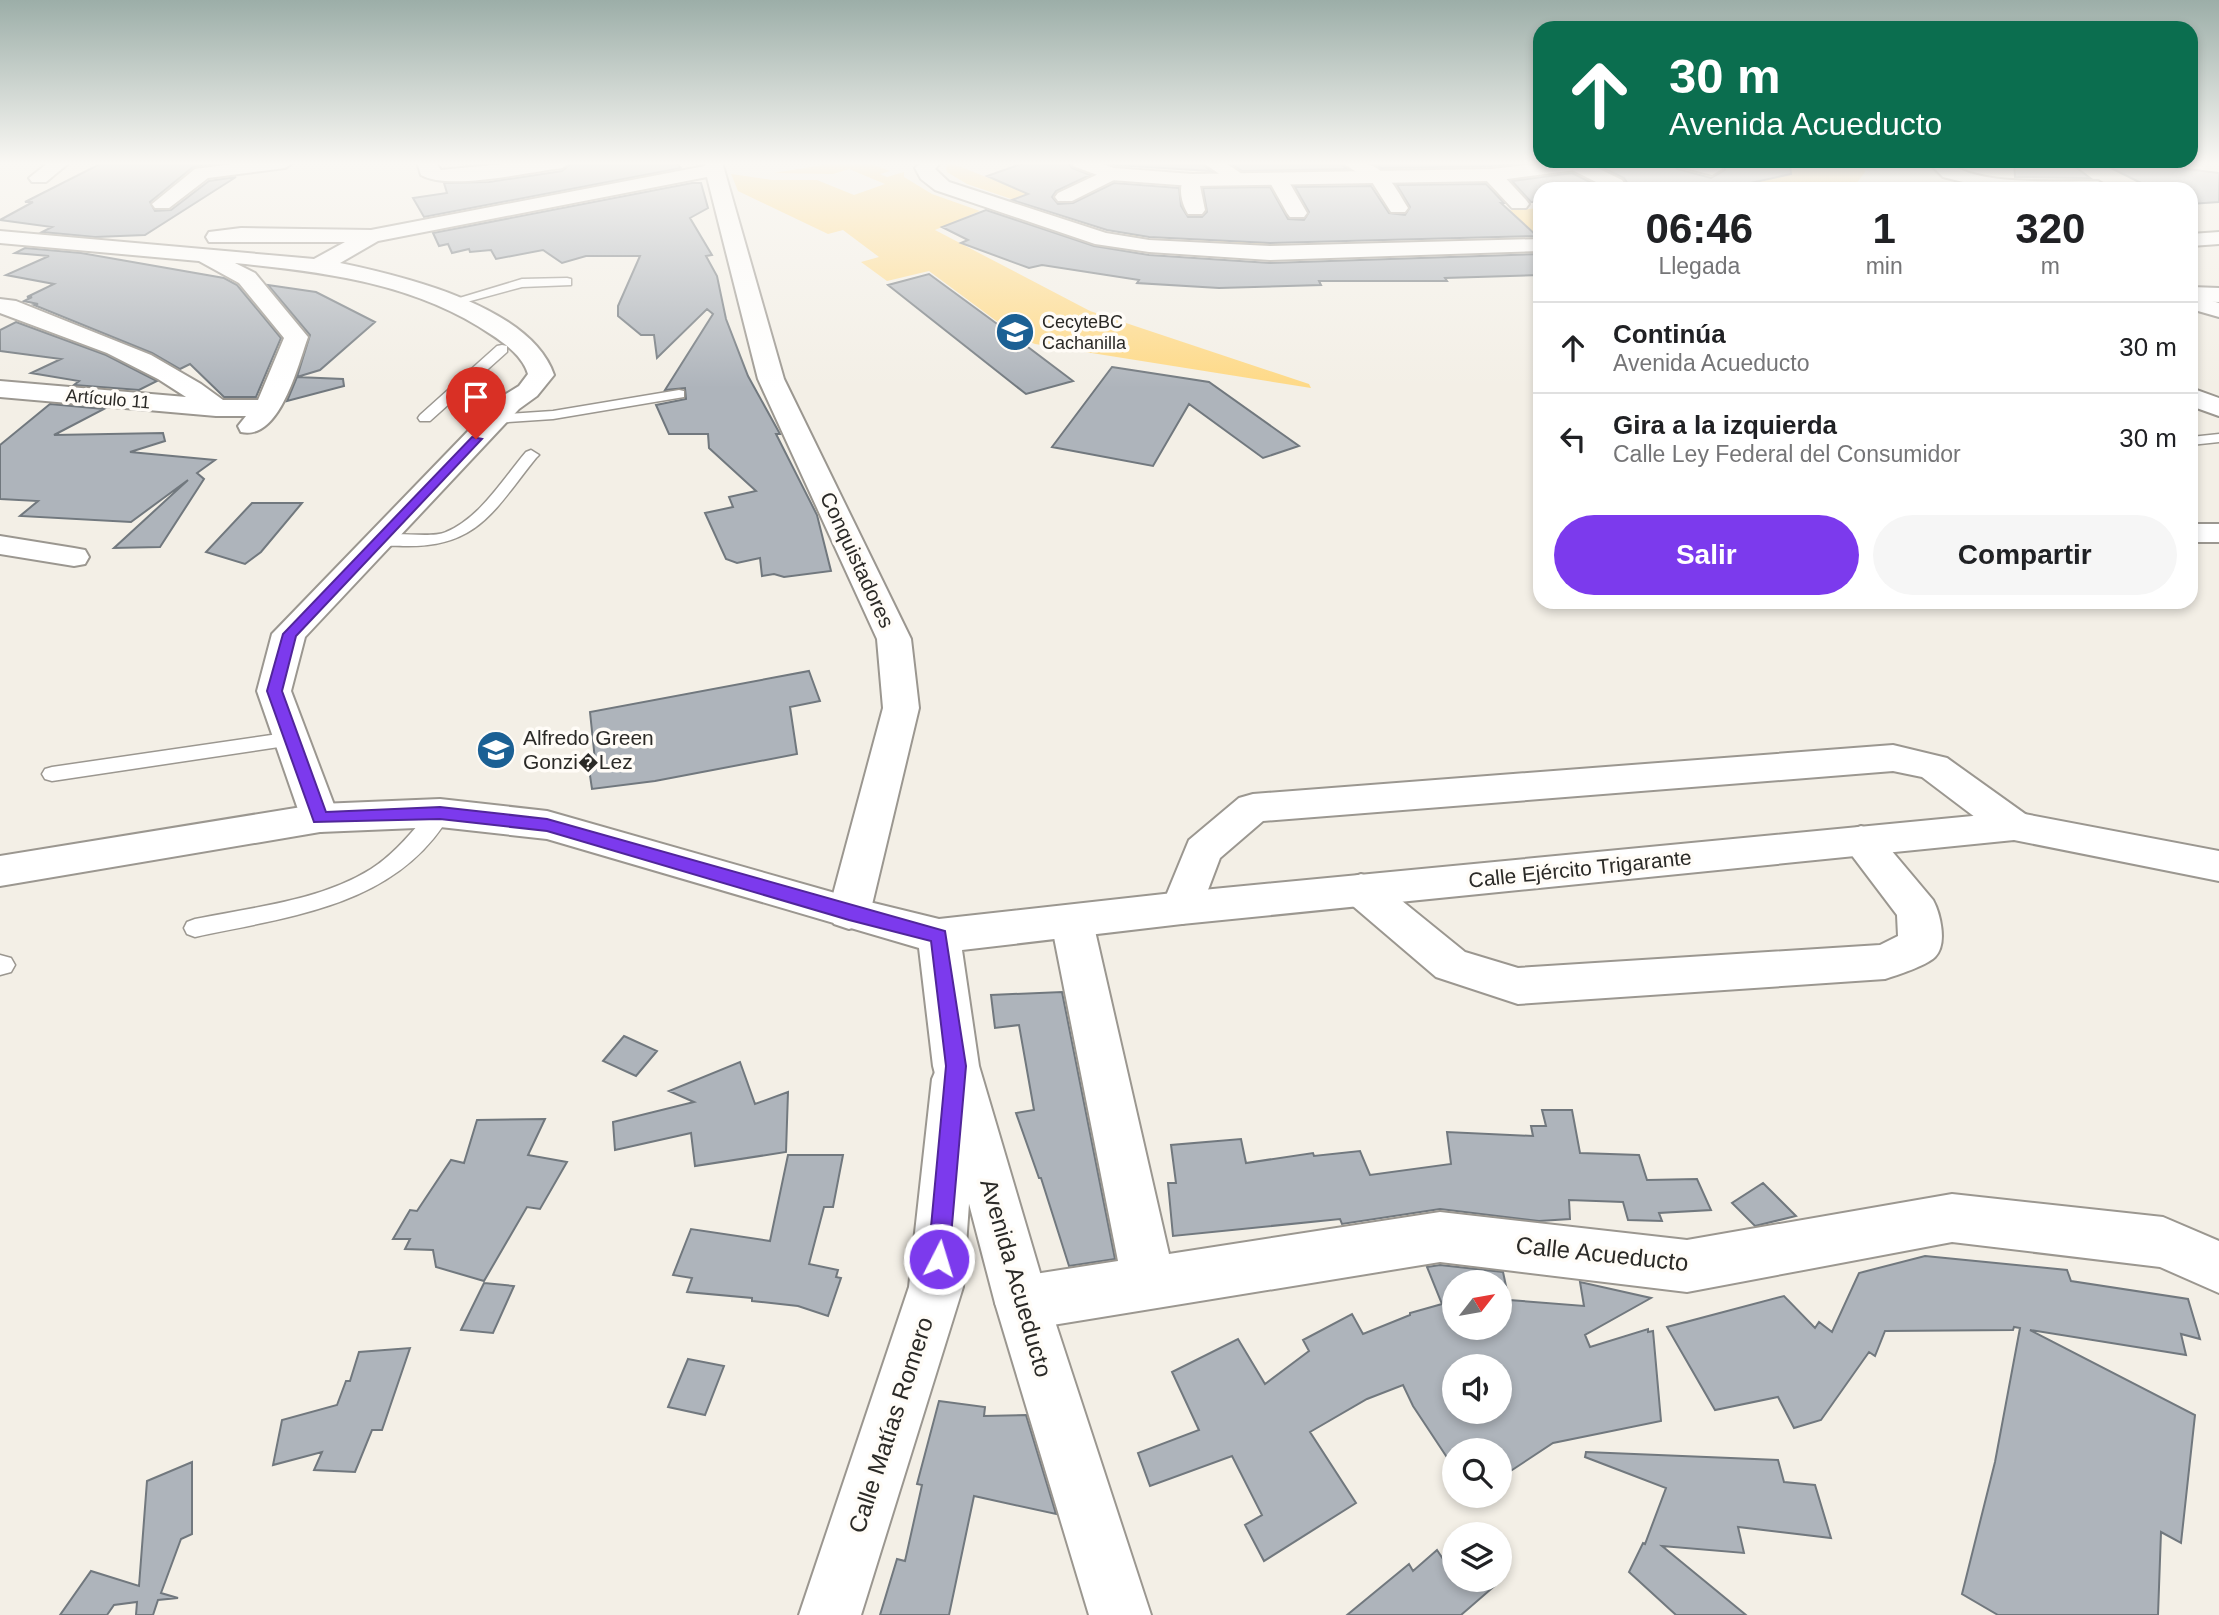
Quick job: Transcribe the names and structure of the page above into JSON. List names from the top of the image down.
{
  "streets": {
    "street": [
      "Artículo 11",
      "Conquistadores",
      "Calle Ejército Trigarante",
      "Calle Acueducto",
      "Avenida Acueducto",
      "Calle Matías Romero"
    ]
  },
  "crossings": [
    ["Calle Ejército Trigarante", "Avenida Acueducto"],
    ["Calle Acueducto", "Avenida Acueducto"],
    ["Avenida Acueducto", "Calle Matías Romero"]
  ],
  "places": {
    "school or university": ["CecyteBC Cachanilla", "Alfredo Green Gonzi�Lez"]
  },
  "north": "top right",
  "page": {
    "turn": ["30 m", "Avenida Acueducto"],
    "eta": [
      "06:46",
      "Llegada",
      "1",
      "min",
      "320",
      "m"
    ],
    "list": [
      {
        "name": "Continúa",
        "note": "Avenida Acueducto",
        "value": "30 m"
      },
      {
        "name": "Gira a la izquierda",
        "note": "Calle Ley Federal del Consumidor",
        "value": "30 m"
      }
    ],
    "buttons": ["Salir", "Compartir"]
  }
}
